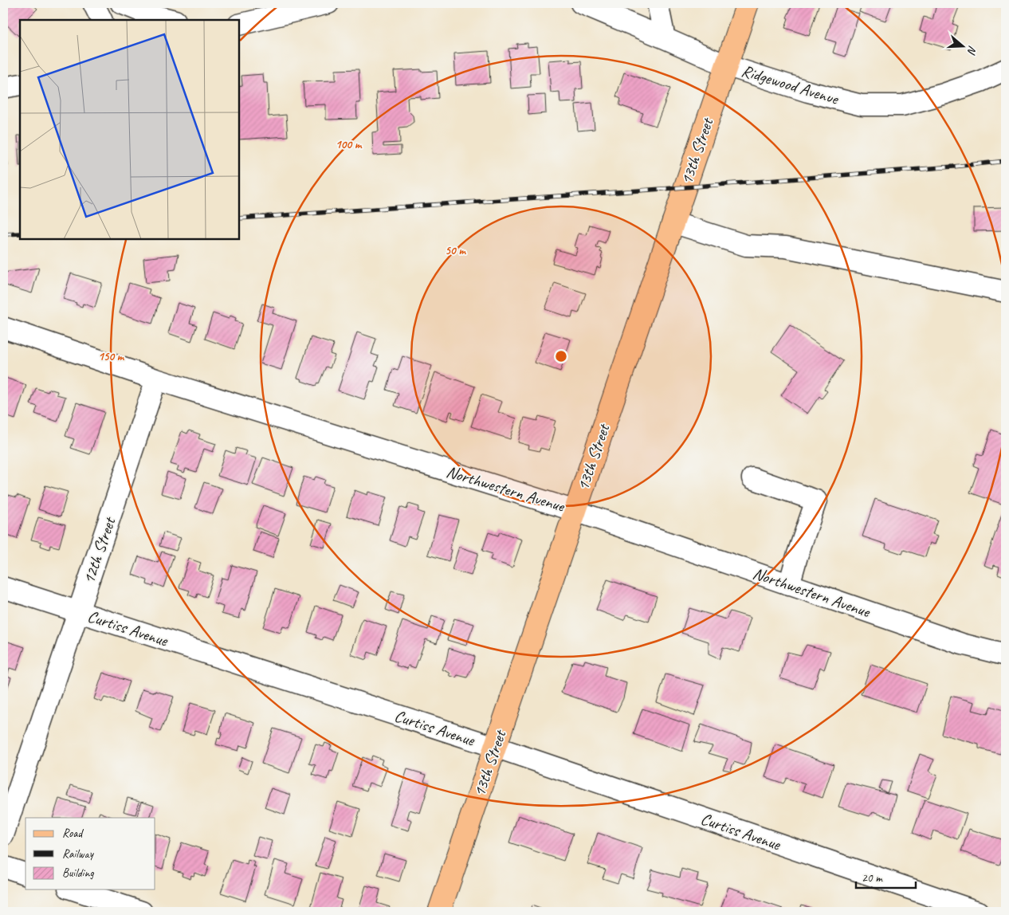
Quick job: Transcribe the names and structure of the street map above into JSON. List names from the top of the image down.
{
  "streets": {
    "main road": ["13th Street"],
    "street": [
      "Ridgewood Avenue",
      "Northwestern Avenue",
      "12th Street",
      "Curtiss Avenue"
    ]
  },
  "crossings": [
    ["Ridgewood Avenue", "13th Street"],
    ["13th Street", "Northwestern Avenue"],
    ["13th Street", "Curtiss Avenue"],
    ["Northwestern Avenue", "12th Street"],
    ["12th Street", "Curtiss Avenue"]
  ],
  "legend": ["Road", "Railway", "Building"],
  "scale_bar": "20 m",
  "north": "right",
  "rings": ["100 m", "50 m", "150 m"]
}
